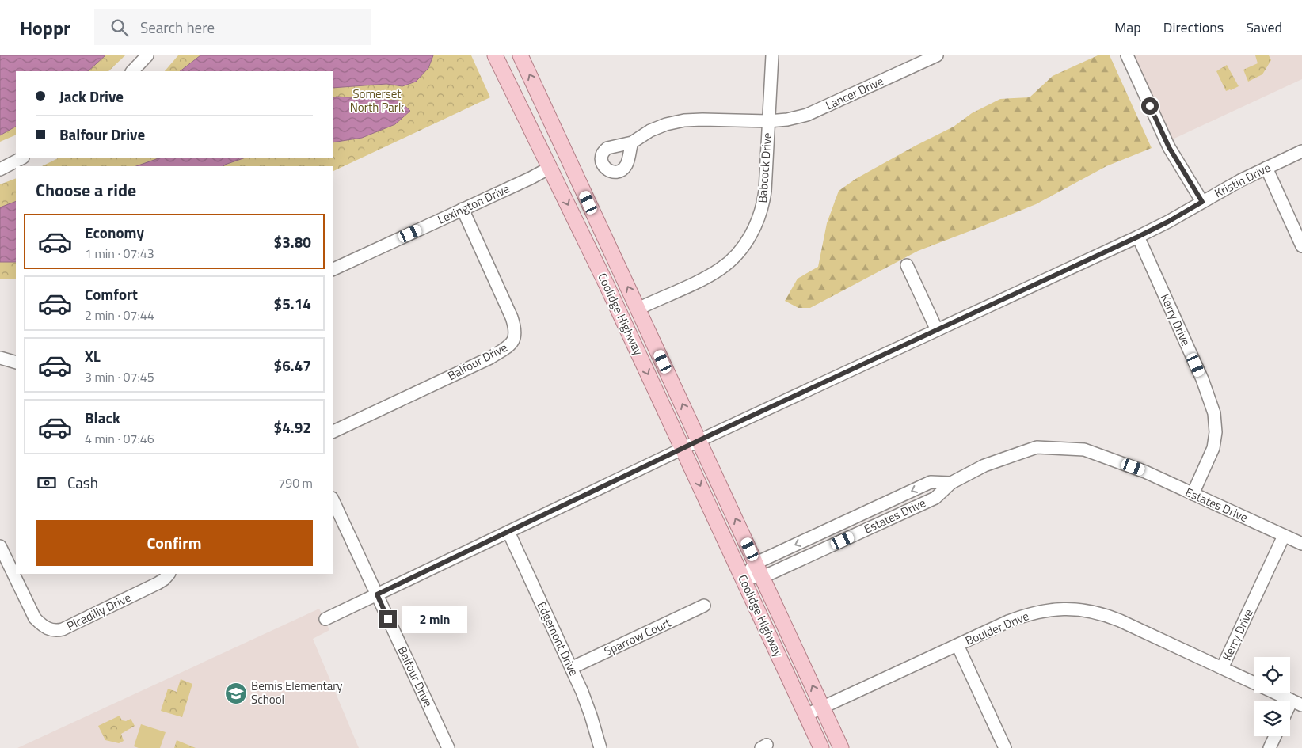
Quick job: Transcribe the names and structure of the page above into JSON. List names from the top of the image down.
{
  "streets": {
    "main road": ["Coolidge Highway"],
    "street": [
      "Lancer Drive",
      "Babcock Drive",
      "Kristin Drive",
      "Lexington Drive",
      "Kerry Drive",
      "Balfour Drive",
      "Estates Drive",
      "Picadilly Drive",
      "Boulder Drive",
      "Sparrow Court",
      "Edgemont Drive"
    ]
  },
  "crossings": [
    ["Lancer Drive", "Babcock Drive"],
    ["Babcock Drive", "Coolidge Highway"],
    ["Kristin Drive", "Coolidge Highway"],
    ["Kristin Drive", "Kerry Drive"],
    ["Kristin Drive", "Balfour Drive"],
    ["Kristin Drive", "Edgemont Drive"],
    ["Lexington Drive", "Coolidge Highway"],
    ["Lexington Drive", "Balfour Drive"],
    ["Coolidge Highway", "Estates Drive"],
    ["Coolidge Highway", "Boulder Drive"],
    ["Kerry Drive", "Estates Drive"],
    ["Kerry Drive", "Boulder Drive"],
    ["Sparrow Court", "Edgemont Drive"]
  ],
  "parks": ["Somerset North Park"],
  "places": {
    "school or university": ["Bemis Elementary School"]
  },
  "page": {
    "header": "Hoppr",
    "search": "Search here",
    "nav": ["Map", "Directions", "Saved"],
    "banner": ["Jack Drive", "Balfour Drive"],
    "heading": "Choose a ride",
    "list": [
      {
        "name": "Economy",
        "note": "1 min · 07:43",
        "value": "$3.80"
      },
      {
        "name": "Comfort",
        "note": "2 min · 07:44",
        "value": "$5.14"
      },
      {
        "name": "XL",
        "note": "3 min · 07:45",
        "value": "$6.47"
      },
      {
        "name": "Black",
        "note": "4 min · 07:46",
        "value": "$4.92"
      }
    ],
    "pay": ["Cash", "790 m"],
    "buttons": "Confirm",
    "bubble": "2 min"
  }
}
